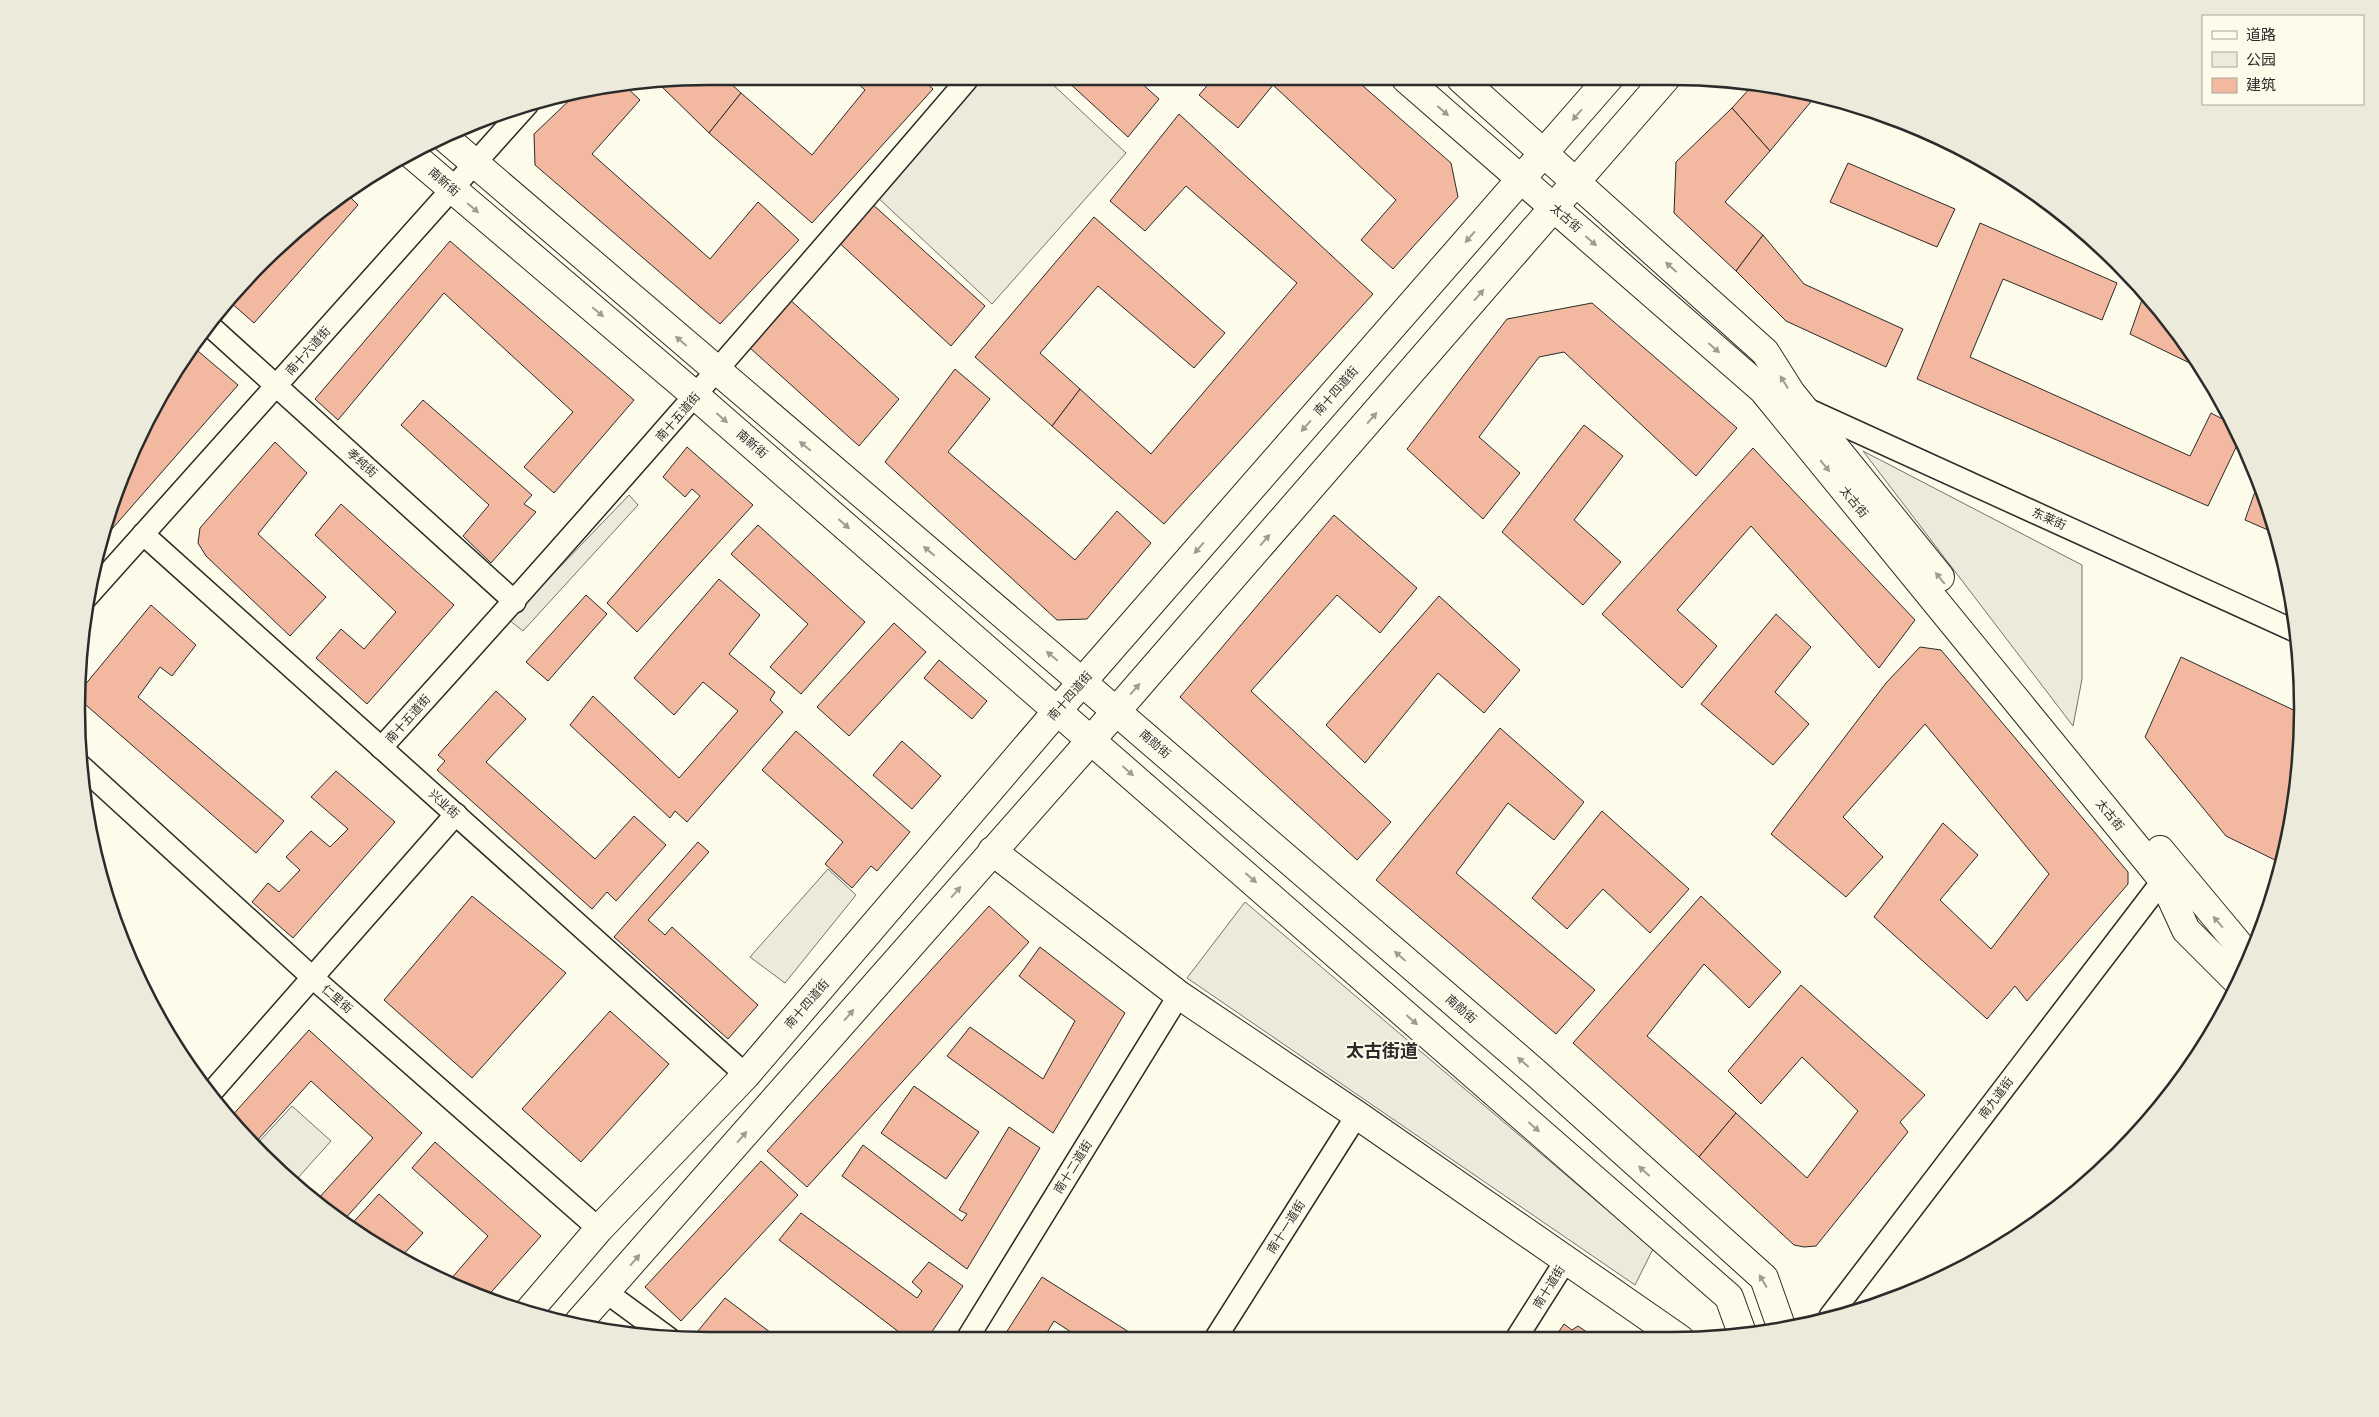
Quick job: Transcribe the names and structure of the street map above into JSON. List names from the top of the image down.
{
  "streets": {
    "main road": [
      "南新街",
      "太古街",
      "南十四道街",
      "南勋街"
    ],
    "street": [
      "南十六道街",
      "南十五道街",
      "孝纯街",
      "东莱街",
      "兴业街",
      "仁里街",
      "南九道街",
      "南十二道街",
      "南十一道街",
      "南十道街"
    ]
  },
  "crossings": [
    ["南新街", "南十六道街"],
    ["南新街", "南十四道街"],
    ["南新街", "南十五道街"],
    ["太古街", "南十四道街"],
    ["太古街", "东莱街"],
    ["太古街", "南九道街"],
    ["南十六道街", "孝纯街"],
    ["南十六道街", "兴业街"],
    ["南十四道街", "兴业街"],
    ["南十四道街", "仁里街"],
    ["南十五道街", "孝纯街"],
    ["南十五道街", "兴业街"]
  ],
  "districts": ["太古街道"],
  "legend": ["道路", "公园", "建筑"]
}
